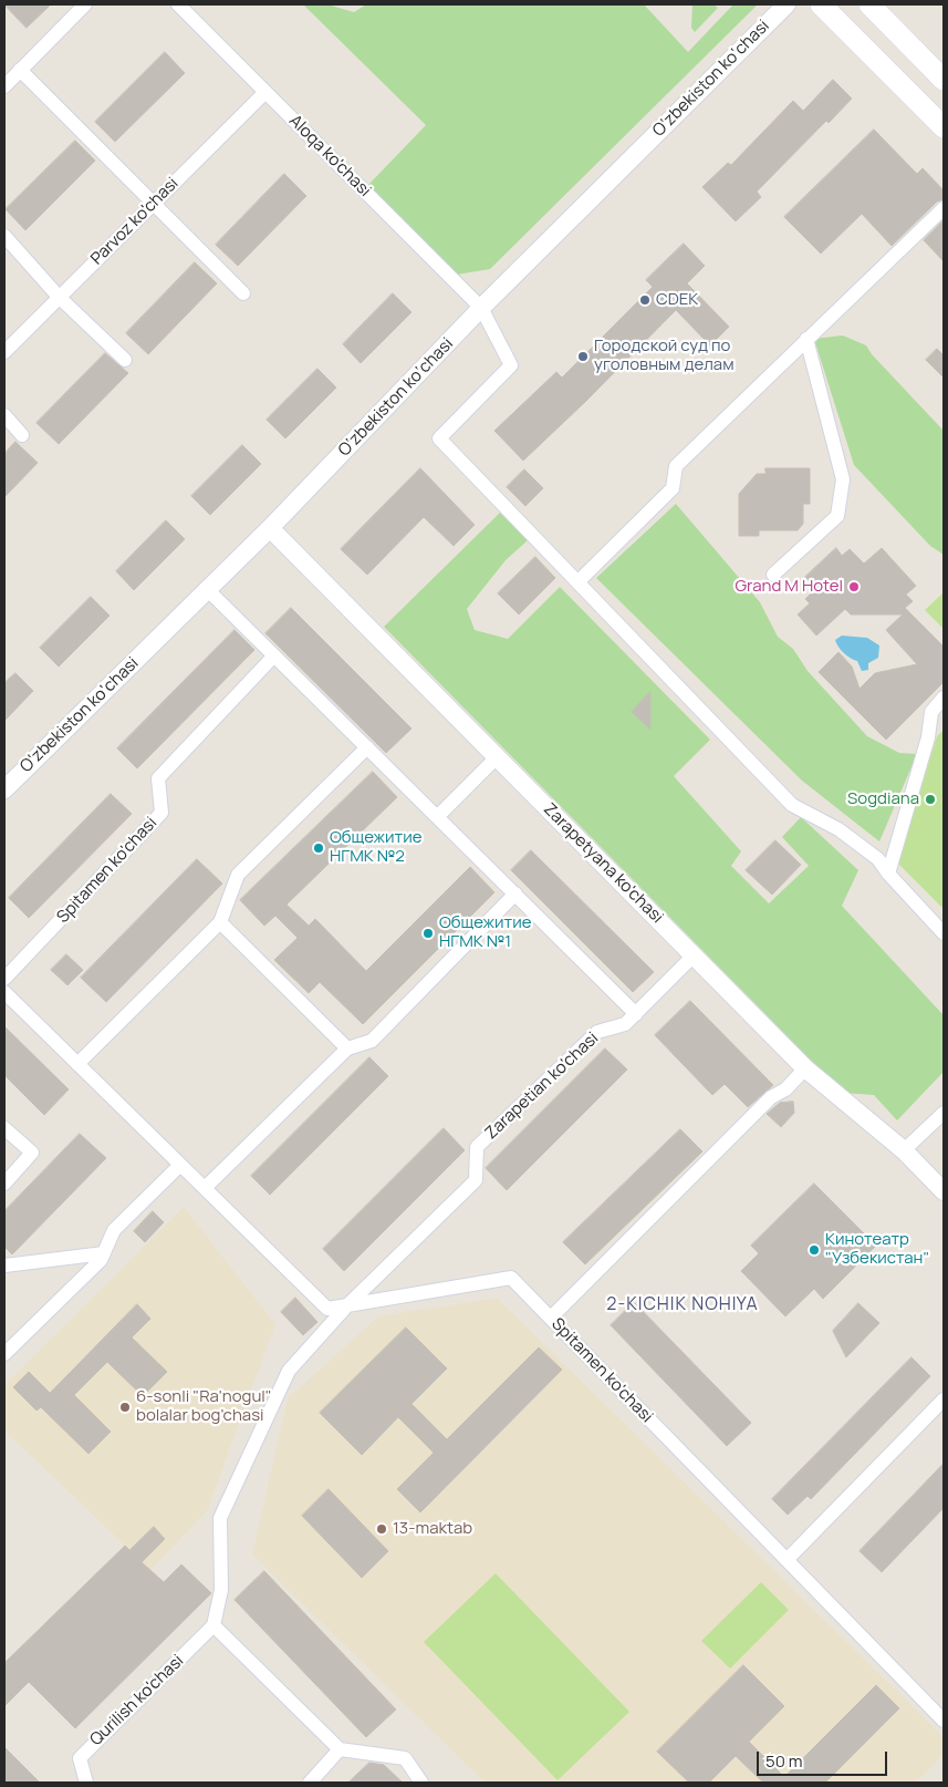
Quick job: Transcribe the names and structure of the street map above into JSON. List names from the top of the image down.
{
  "streets": {
    "street": [
      "O‘zbekiston ko‘chasi",
      "Aloqa ko'chasi",
      "Parvoz ko'chasi",
      "Zarapetyana ko'chasi",
      "Spitamen ko'chasi",
      "Zarapetian ko'chasi",
      "Qurilish ko'chasi"
    ]
  },
  "crossings": [
    ["O‘zbekiston ko‘chasi", "Aloqa ko'chasi"],
    ["O‘zbekiston ko‘chasi", "Zarapetyana ko'chasi"],
    ["Aloqa ko'chasi", "Parvoz ko'chasi"],
    ["Zarapetyana ko'chasi", "Zarapetian ko'chasi"],
    ["Spitamen ko'chasi", "Zarapetian ko'chasi"],
    ["Zarapetian ko'chasi", "Qurilish ko'chasi"]
  ],
  "districts": ["2-KICHIK NOHIYA"],
  "places": [
    "CDEK",
    "Городской суд по уголовным делам",
    "Grand M Hotel",
    "Sogdiana",
    "Общежитие НГМК №2",
    "Общежитие НГМК №1",
    "Кинотеатр \"Узбекистан\"",
    "6-sonli \"Ra'nogul\" bolalar bog'chasi",
    "13-maktab"
  ],
  "scale_bar": "50 m"
}
